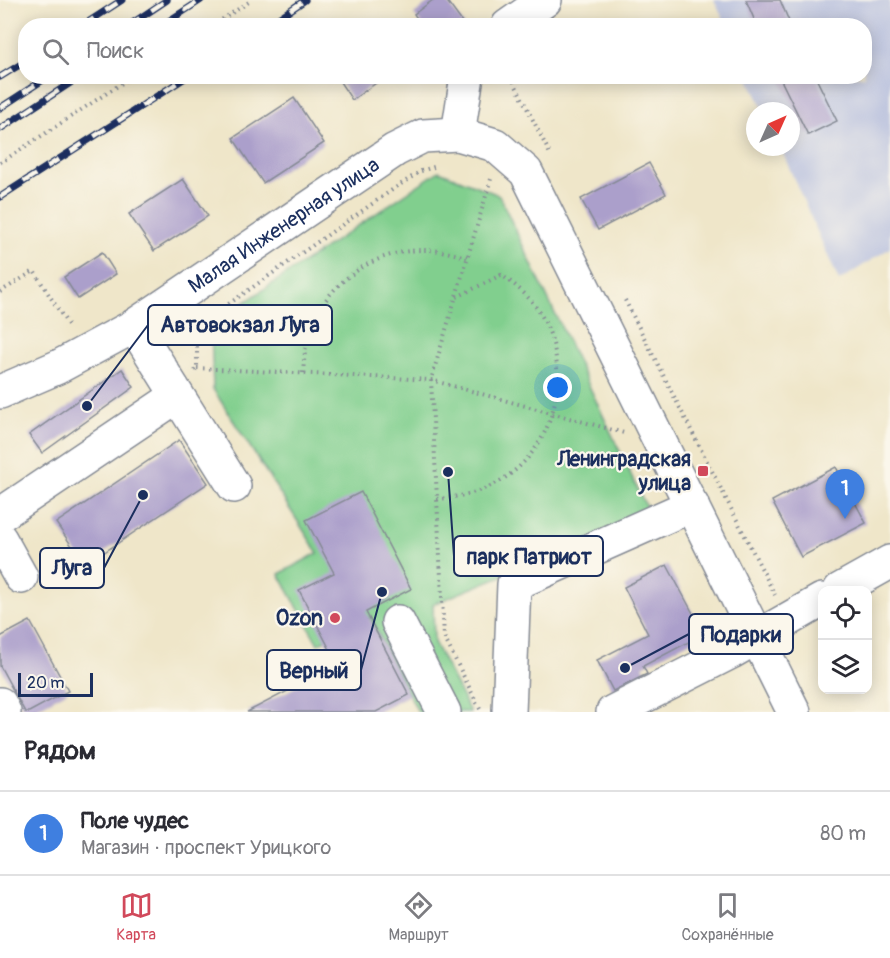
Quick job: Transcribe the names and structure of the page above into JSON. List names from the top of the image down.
{
  "streets": {
    "street": ["Малая Инженерная улица"]
  },
  "places": {
    "other": [
      "Автовокзал Луга",
      "парк Патриот",
      "Луга",
      "Верный",
      "Ozon",
      "Подарки"
    ],
    "transit": ["Ленинградская улица"]
  },
  "scale_bar": "20 m",
  "north": "top right",
  "page": {
    "search": "Поиск",
    "pins": "1",
    "scale": "20 m",
    "heading": "Рядом",
    "list": [
      {
        "mark": "1",
        "name": "Поле чудес",
        "note": "Магазин · проспект Урицкого",
        "value": "80 m"
      }
    ],
    "nav": ["Карта", "Маршрут", "Сохранённые"]
  }
}
